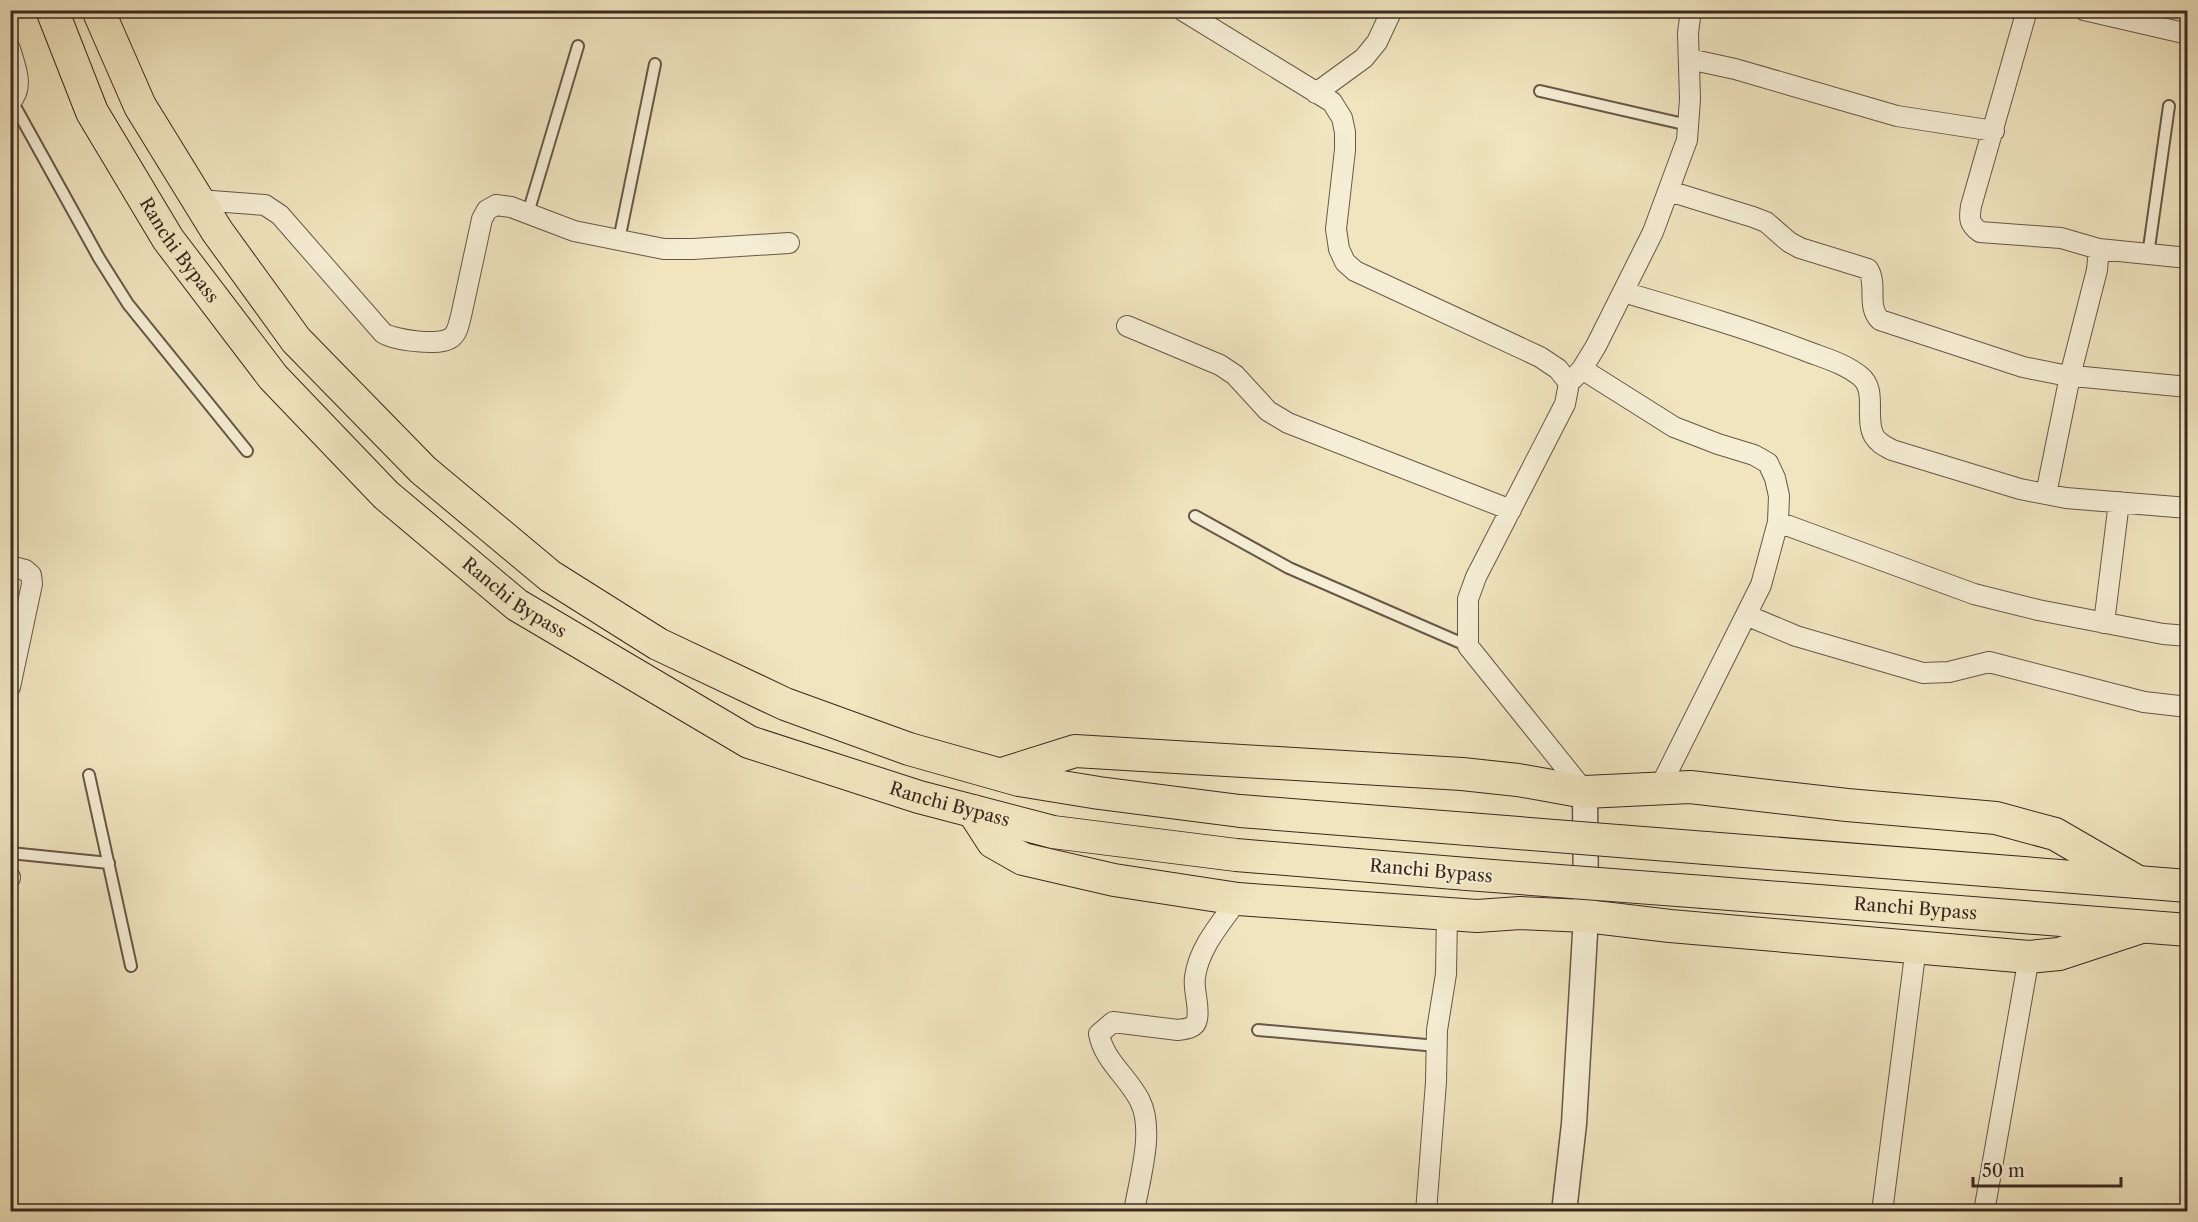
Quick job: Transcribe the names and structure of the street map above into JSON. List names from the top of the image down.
{
  "streets": {
    "main road": ["Ranchi Bypass"]
  },
  "scale_bar": "50 m"
}
